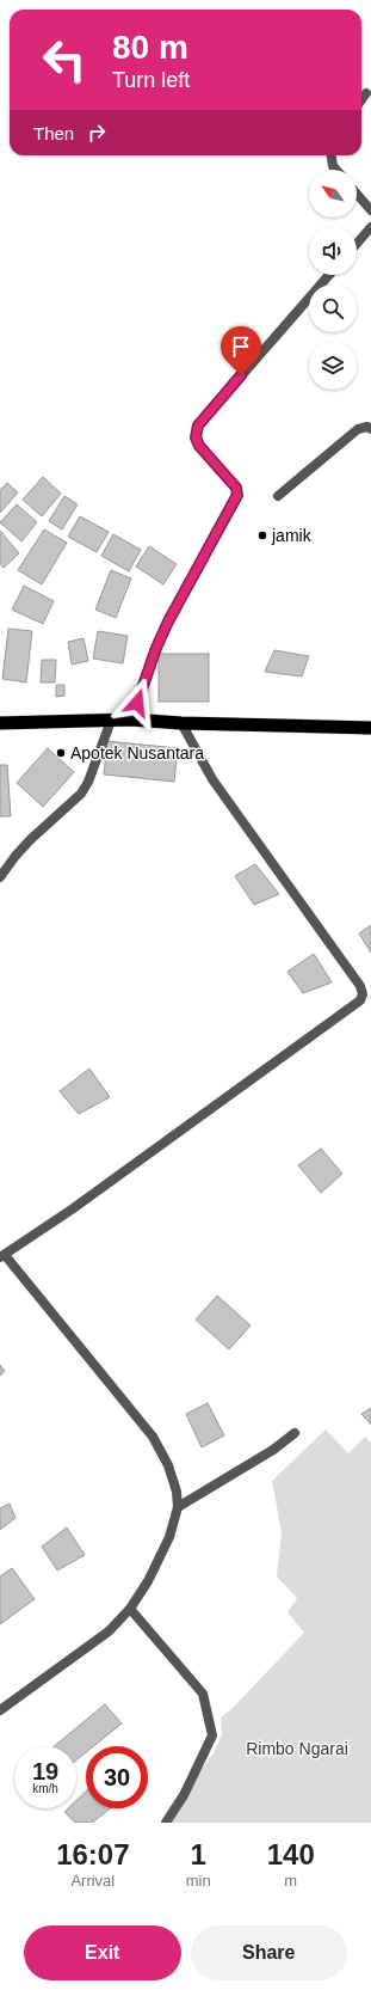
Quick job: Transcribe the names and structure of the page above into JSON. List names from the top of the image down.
{
  "parks": ["Rimbo Ngarai"],
  "places": ["jamik", "Apotek Nusantara"],
  "north": "top left",
  "page": {
    "turn": ["80 m", "Turn left"],
    "then": "Then",
    "speed": "19 km/h",
    "limit": "30",
    "eta": [
      "16:07",
      "Arrival",
      "1",
      "min",
      "140",
      "m"
    ],
    "buttons": ["Exit", "Share"]
  }
}
